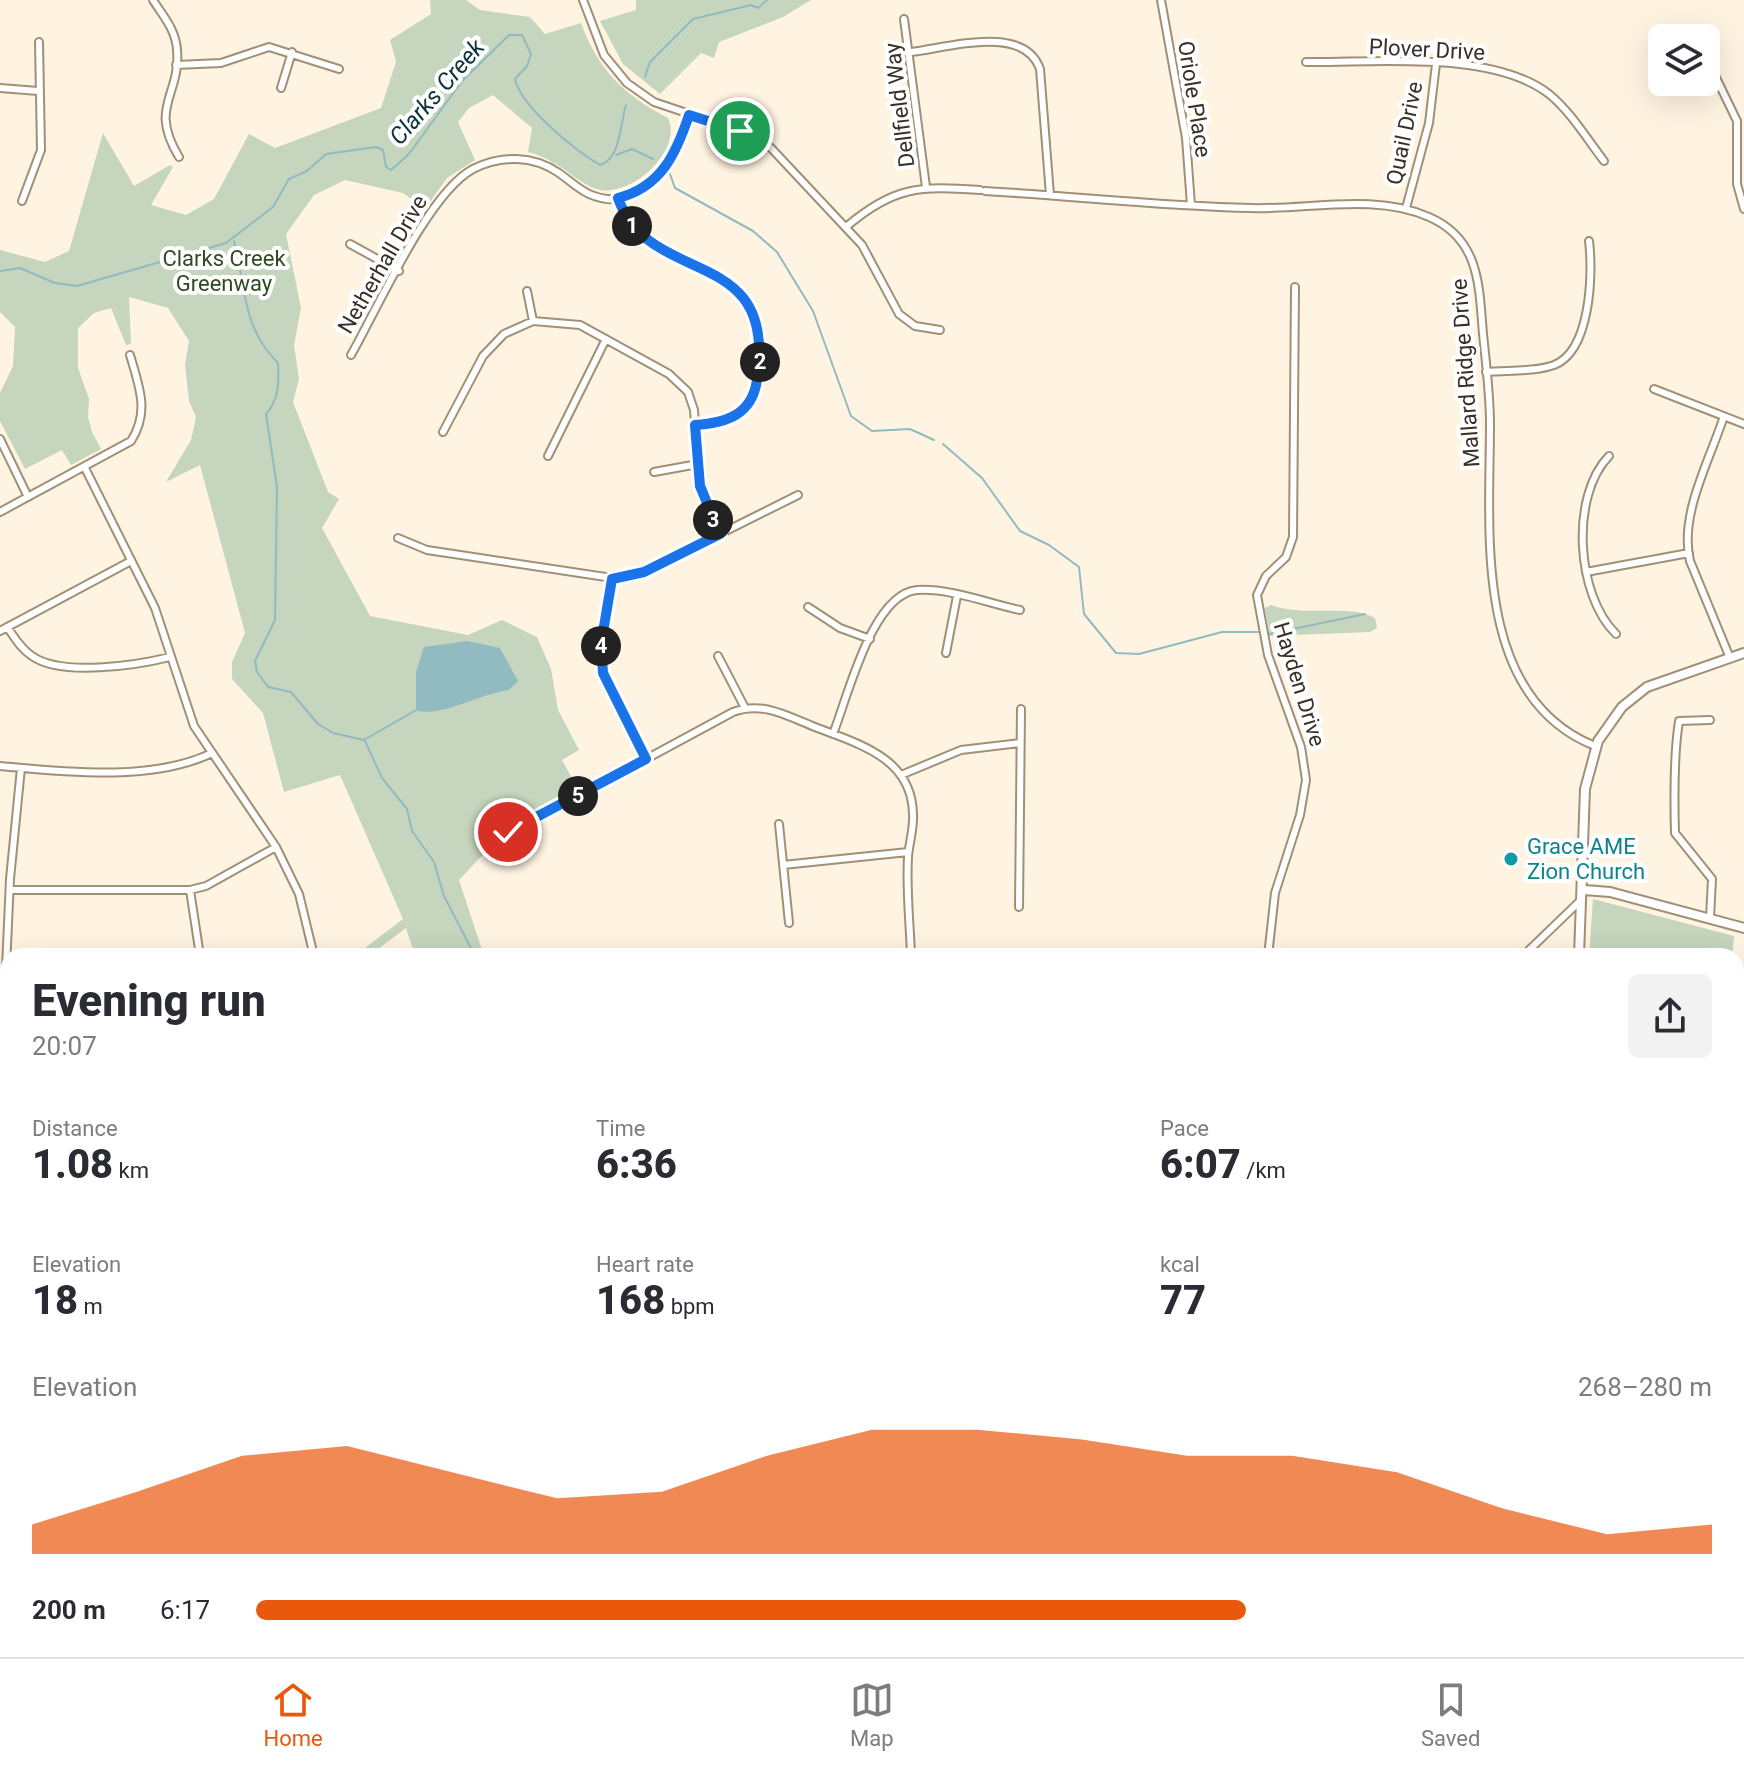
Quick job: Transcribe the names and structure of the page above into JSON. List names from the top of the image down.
{
  "streets": {
    "street": [
      "Plover Drive",
      "Oriole Place",
      "Dellfield Way",
      "Quail Drive",
      "Netherhall Drive",
      "Mallard Ridge Drive",
      "Hayden Drive"
    ]
  },
  "crossings": [
    ["Plover Drive", "Quail Drive"],
    ["Oriole Place", "Mallard Ridge Drive"],
    ["Dellfield Way", "Mallard Ridge Drive"],
    ["Quail Drive", "Mallard Ridge Drive"]
  ],
  "water": ["Clarks Creek"],
  "parks": ["Clarks Creek Greenway"],
  "places": ["Grace AME Zion Church"],
  "page": {
    "pins": [
      "1",
      "2",
      "3",
      "4",
      "5"
    ],
    "heading": ["Evening run", "20:07"],
    "stats": [
      ["Distance", "1.08 km"],
      ["Time", "6:36"],
      ["Pace", "6:07 /km"],
      ["Elevation", "18 m"],
      ["Heart rate", "168 bpm"],
      ["kcal", "77"]
    ],
    "chart": ["Elevation", "268–280 m"],
    "list": [
      {
        "name": "200 m",
        "note": "6:17"
      }
    ],
    "tabs": ["Home", "Map", "Saved"]
  }
}
